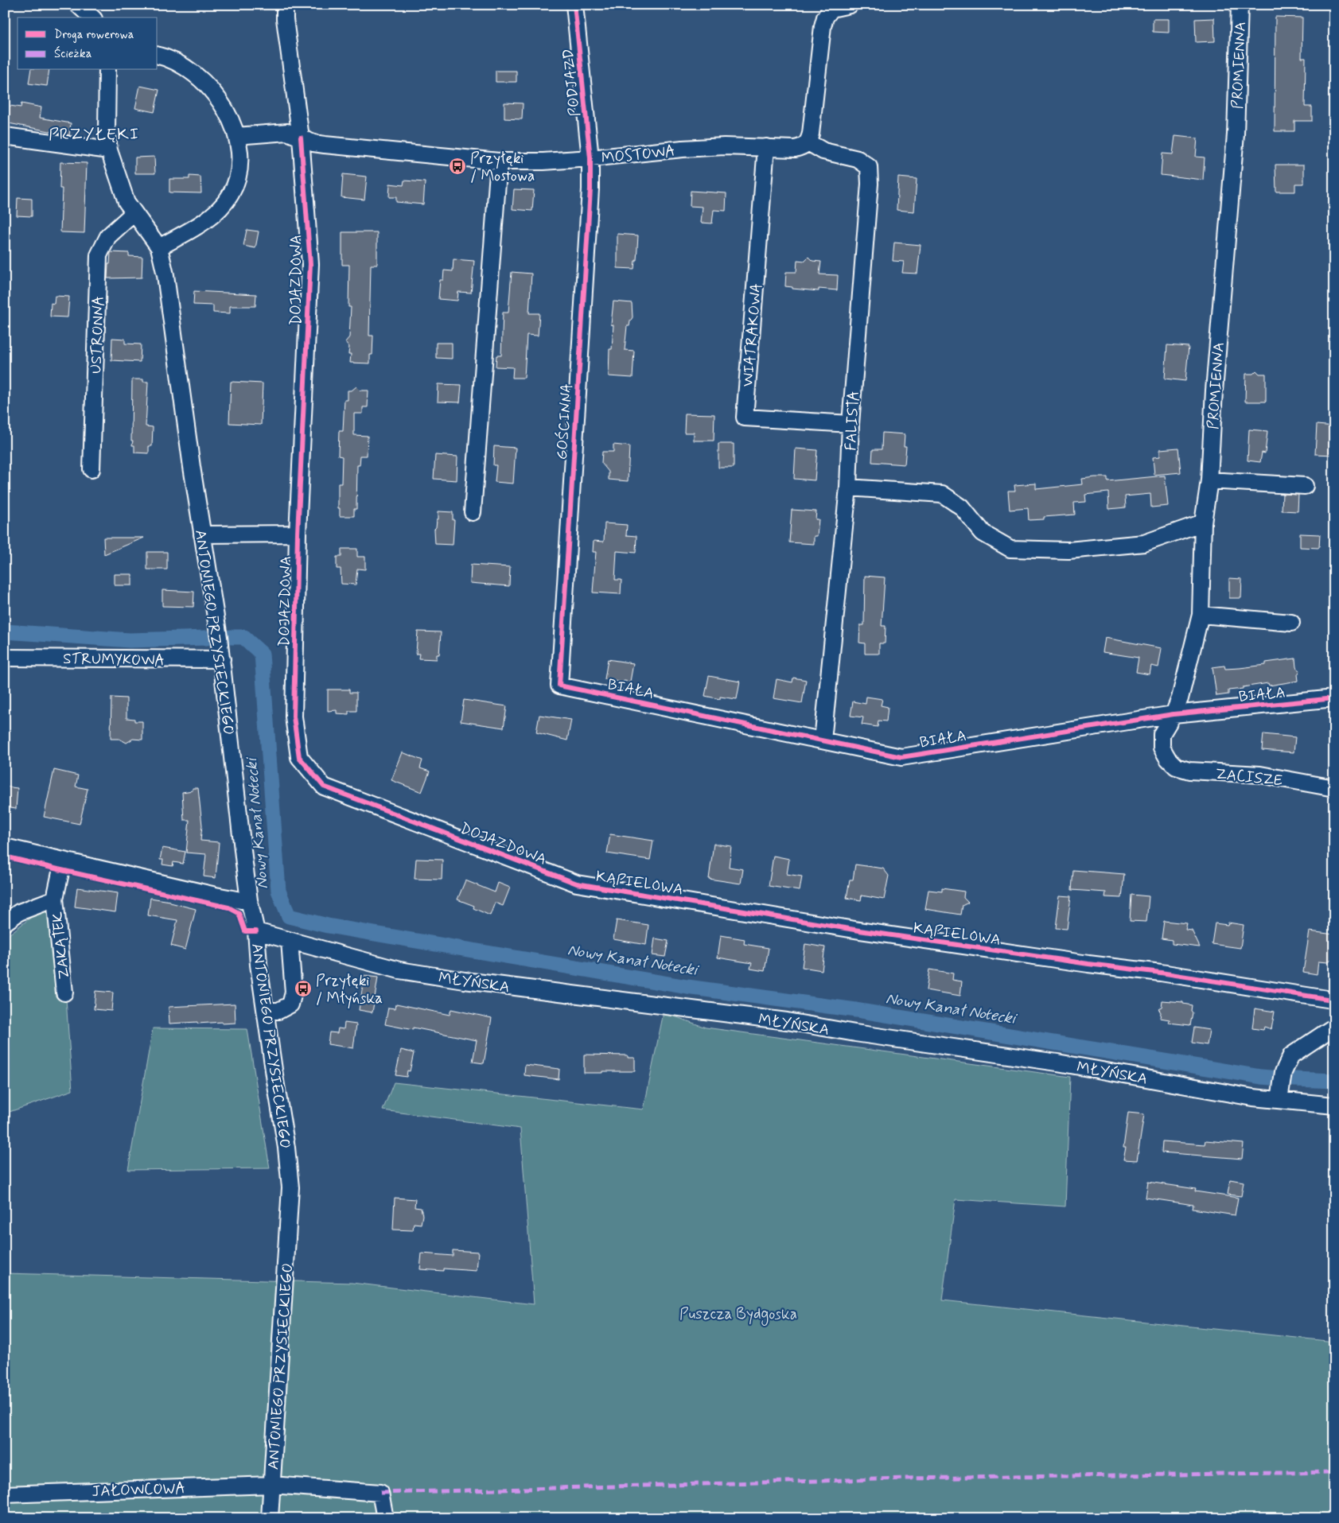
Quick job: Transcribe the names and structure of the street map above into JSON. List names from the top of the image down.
{
  "streets": {
    "street": [
      "PROMIENNA",
      "PODJAZD",
      "MOSTOWA",
      "DOJAZDOWA",
      "USTRONNA",
      "WIATRAKOWA",
      "FALISTA",
      "GOŚCINNA",
      "ANTONIEGO PRZYSIECKIEGO",
      "STRUMYKOWA",
      "BIAŁA",
      "ZACISZE",
      "KĄPIELOWA",
      "ZAKĄTEK",
      "MŁYŃSKA",
      "JAŁOWCOWA"
    ]
  },
  "crossings": [
    ["PROMIENNA", "BIAŁA"],
    ["PROMIENNA", "ZACISZE"],
    ["PODJAZD", "MOSTOWA"],
    ["PODJAZD", "GOŚCINNA"],
    ["MOSTOWA", "DOJAZDOWA"],
    ["MOSTOWA", "WIATRAKOWA"],
    ["MOSTOWA", "FALISTA"],
    ["MOSTOWA", "GOŚCINNA"],
    ["DOJAZDOWA", "KĄPIELOWA"],
    ["USTRONNA", "ANTONIEGO PRZYSIECKIEGO"],
    ["WIATRAKOWA", "FALISTA"],
    ["FALISTA", "BIAŁA"],
    ["GOŚCINNA", "BIAŁA"],
    ["ANTONIEGO PRZYSIECKIEGO", "STRUMYKOWA"],
    ["ANTONIEGO PRZYSIECKIEGO", "MŁYŃSKA"],
    ["ANTONIEGO PRZYSIECKIEGO", "JAŁOWCOWA"]
  ],
  "districts": ["PRZYŁĘKI"],
  "water": ["Nowy Kanał Notecki"],
  "parks": ["Puszcza Bydgoska"],
  "places": {
    "bus stop": ["Przyłęki / Mostowa", "Przyłęki / Młyńska"]
  },
  "legend": ["Droga rowerowa", "Ścieżka"]
}
